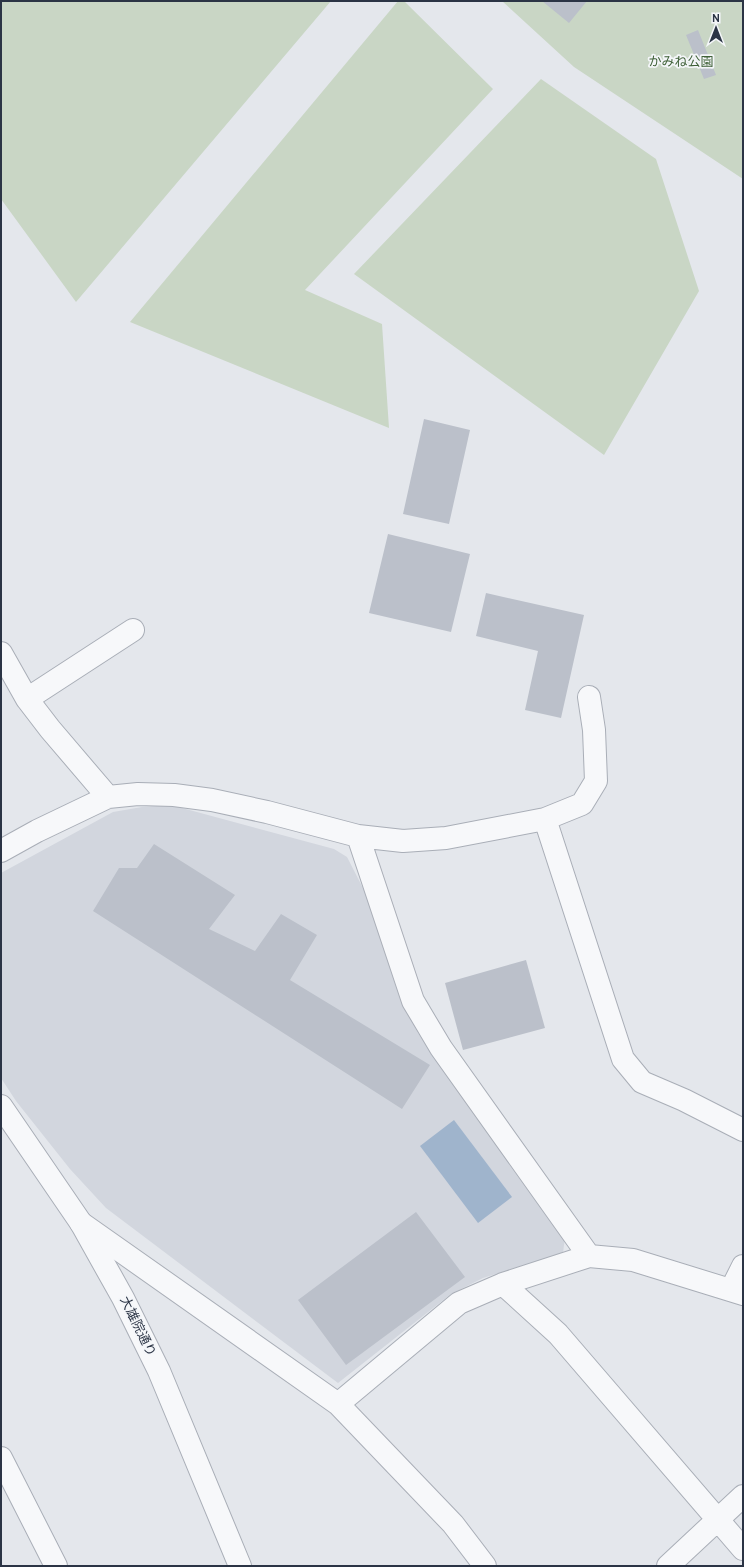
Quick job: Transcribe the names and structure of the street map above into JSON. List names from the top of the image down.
{
  "streets": {
    "street": ["大雄院通り"]
  },
  "parks": ["かみね公園"],
  "north": "top"
}
